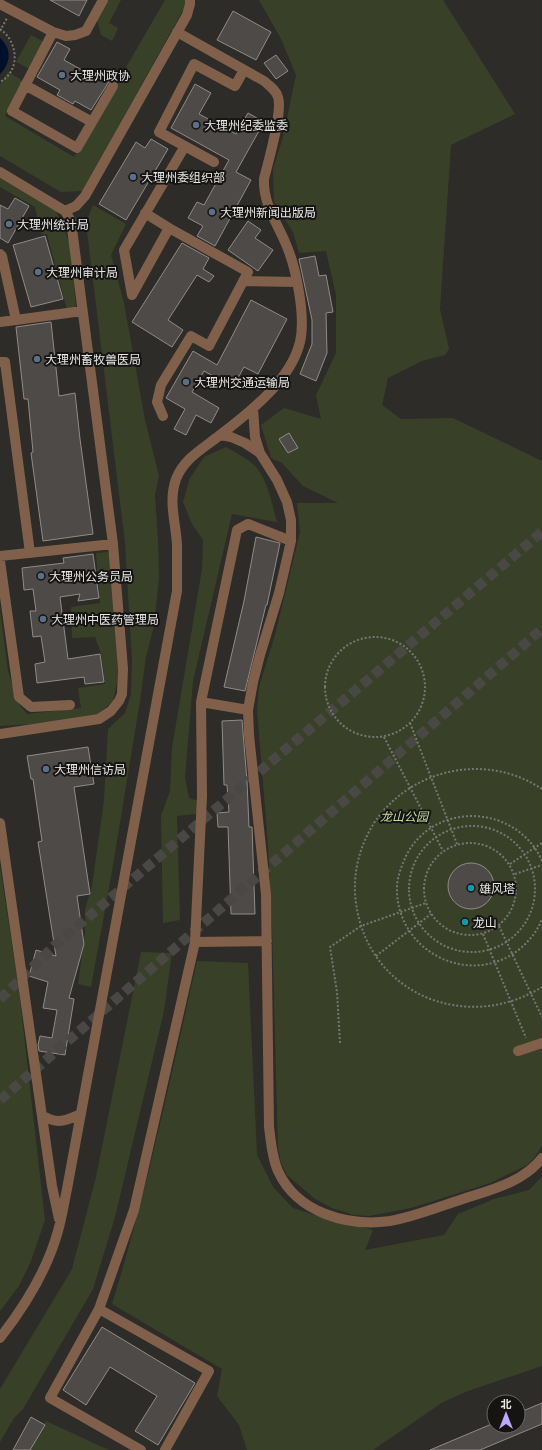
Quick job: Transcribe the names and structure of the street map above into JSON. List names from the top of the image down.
{
  "parks": ["龙山公园"],
  "places": [
    "大理州政协",
    "大理州纪委监委",
    "大理州委组织部",
    "大理州新闻出版局",
    "大理州统计局",
    "大理州审计局",
    "大理州畜牧兽医局",
    "大理州交通运输局",
    "大理州公务员局",
    "大理州中医药管理局",
    "大理州信访局",
    "雄风塔",
    "龙山"
  ],
  "north": "top"
}
